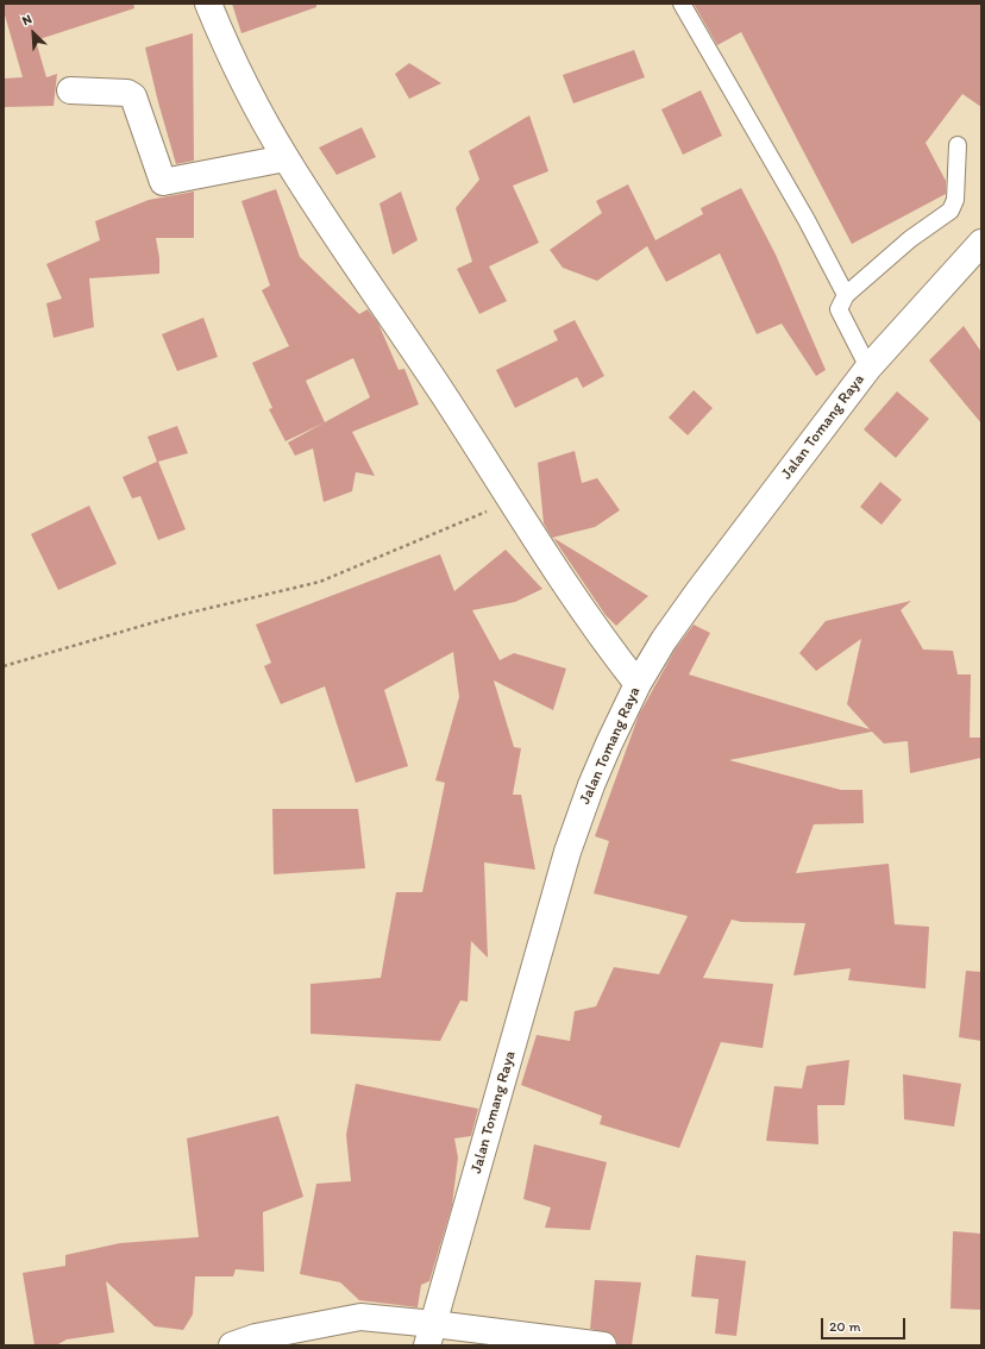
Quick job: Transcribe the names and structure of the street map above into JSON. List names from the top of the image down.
{
  "streets": {
    "street": ["Jalan Tomang Raya"]
  },
  "scale_bar": "20 m",
  "north": "top left"
}
